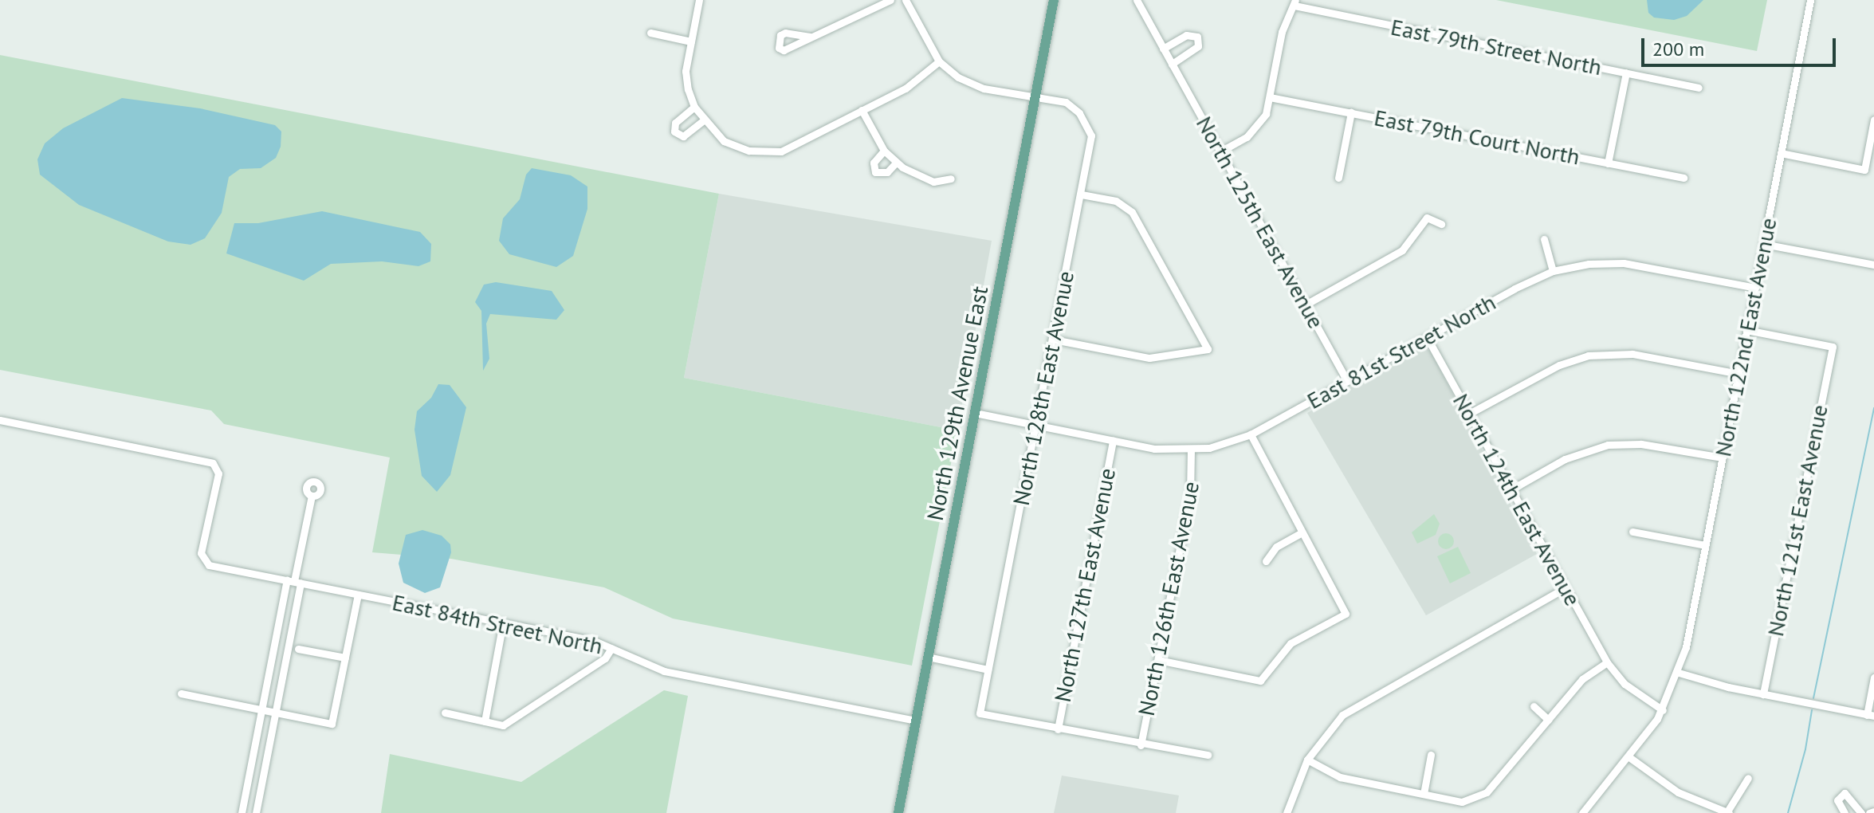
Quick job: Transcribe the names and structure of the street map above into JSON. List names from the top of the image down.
{
  "streets": {
    "main road": ["North 129th Avenue East"],
    "street": [
      "East 79th Street North",
      "East 79th Court North",
      "North 125th East Avenue",
      "North 122nd East Avenue",
      "East 81st Street North",
      "North 128th East Avenue",
      "North 124th East Avenue",
      "North 121st East Avenue",
      "North 127th East Avenue",
      "North 126th East Avenue",
      "East 84th Street North"
    ]
  },
  "crossings": [
    ["North 125th East Avenue", "East 81st Street North"],
    ["North 122nd East Avenue", "East 81st Street North"],
    ["North 122nd East Avenue", "North 124th East Avenue"],
    ["North 122nd East Avenue", "North 121st East Avenue"],
    ["East 81st Street North", "North 124th East Avenue"],
    ["East 81st Street North", "North 126th East Avenue"],
    ["North 128th East Avenue", "North 129th Avenue East"],
    ["North 128th East Avenue", "North 127th East Avenue"],
    ["North 129th Avenue East", "East 84th Street North"]
  ],
  "scale_bar": "200 m"
}
